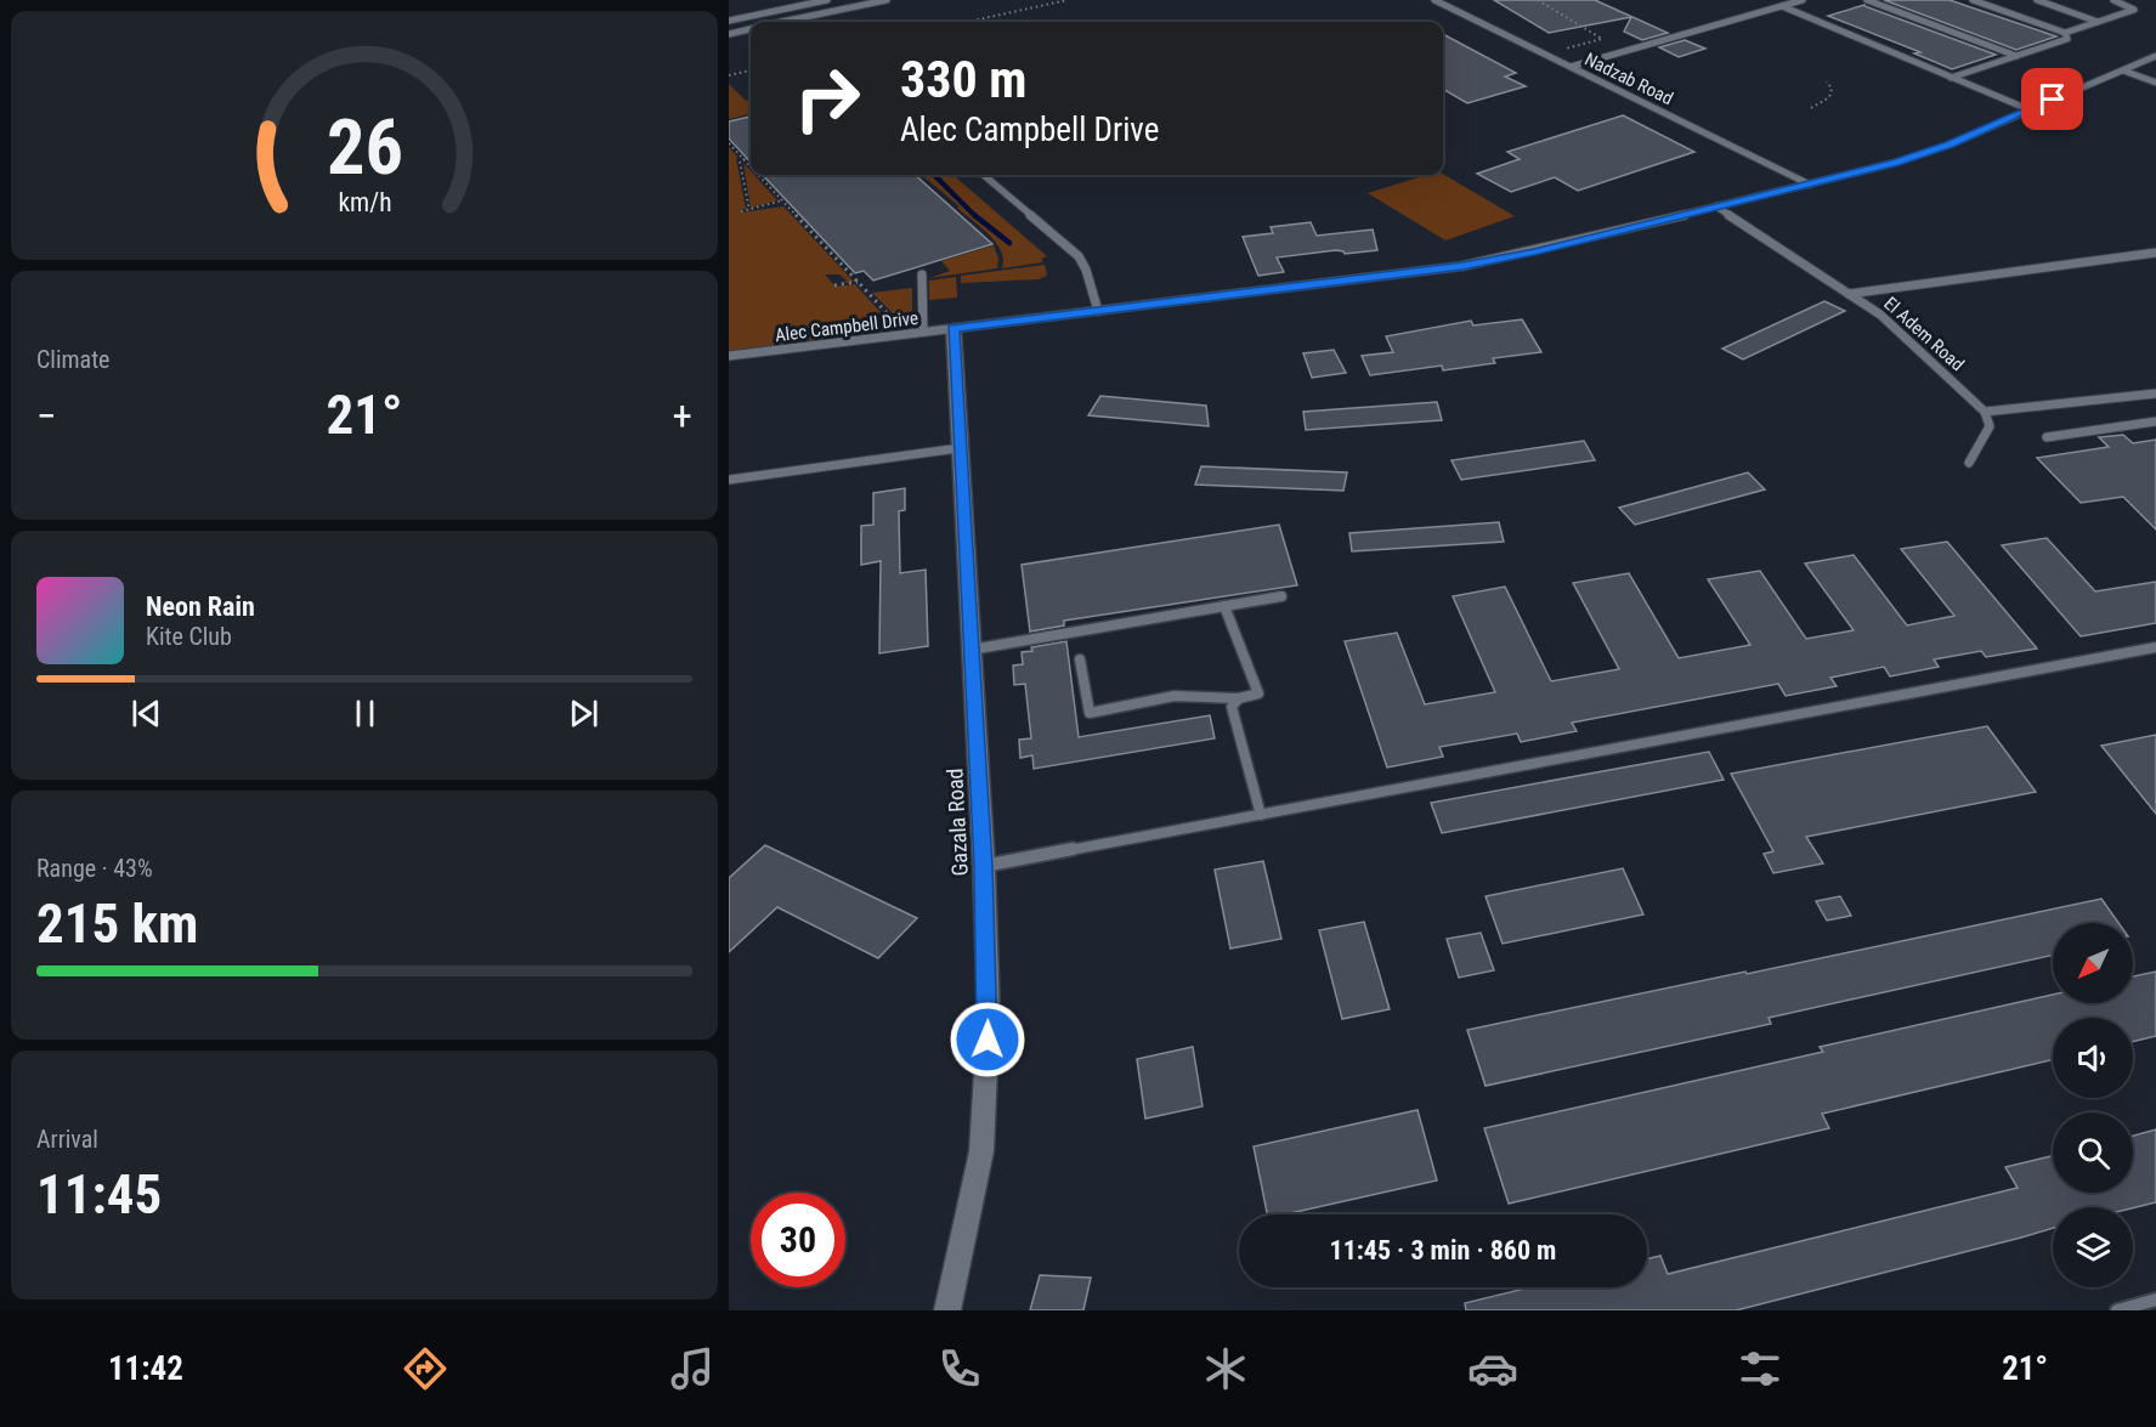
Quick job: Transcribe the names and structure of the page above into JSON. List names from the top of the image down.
{
  "streets": {
    "street": ["Gazala Road"],
    "lane": ["Nadzab Road", "Alec Campbell Drive", "El Adem Road"]
  },
  "crossings": [
    ["Nadzab Road", "Alec Campbell Drive"],
    ["Alec Campbell Drive", "El Adem Road"],
    ["Alec Campbell Drive", "Gazala Road"]
  ],
  "north": "bottom left",
  "page": {
    "turn": ["330 m", "Alec Campbell Drive"],
    "tile": [
      "Climate",
      ["Range · 43%", "215 km"],
      ["Arrival", "11:45"]
    ],
    "heat": ["−", "21°", "+"],
    "song": ["Neon Rain", "Kite Club"],
    "limit": "30",
    "trip": "11:45 · 3 min · 860 m",
    "tabs": ["11:42", "21°"],
    "gauge": ["26", "km/h"]
  }
}
